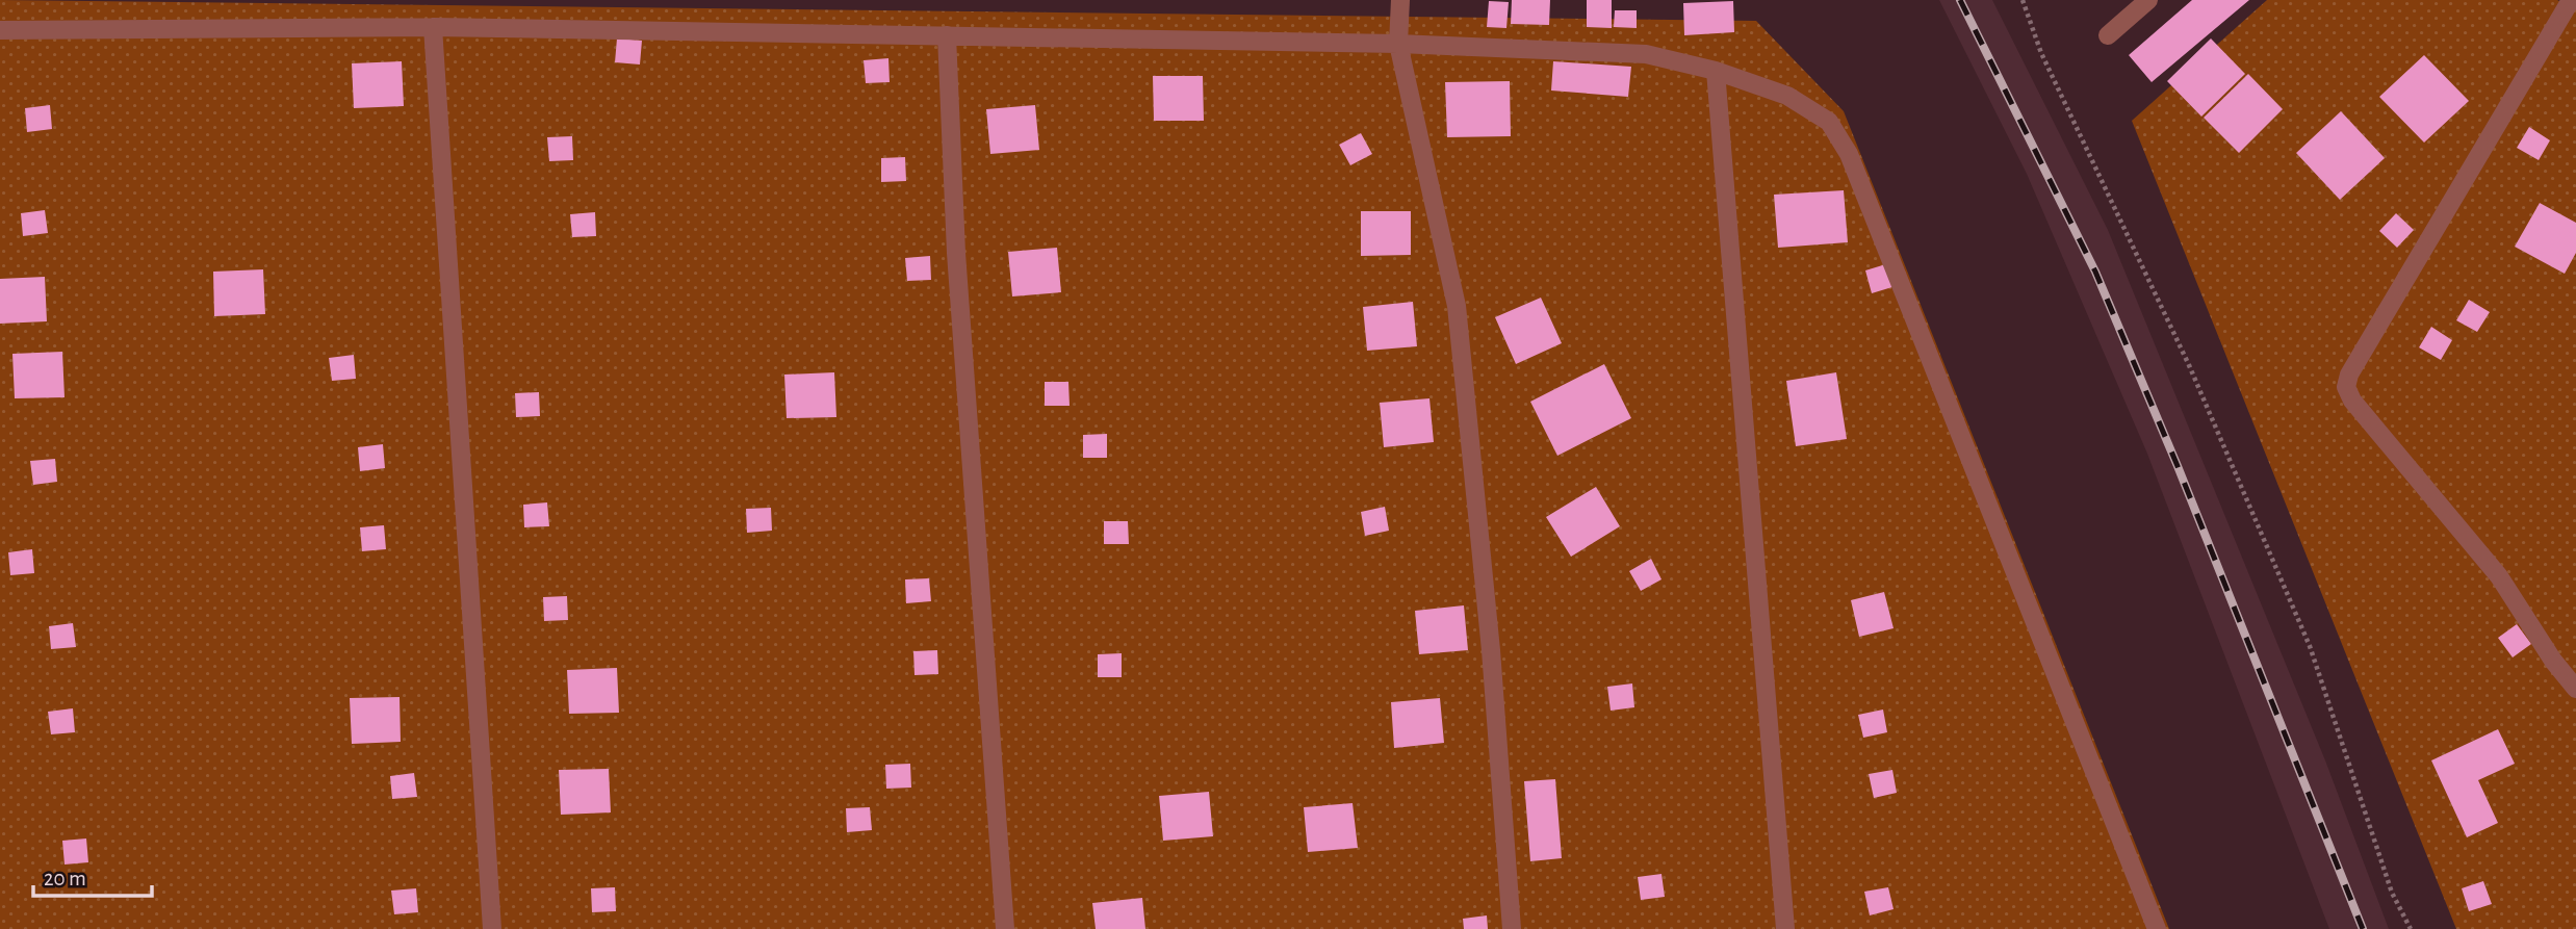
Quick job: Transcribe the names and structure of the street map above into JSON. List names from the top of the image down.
{
  "scale_bar": "20 m"
}
